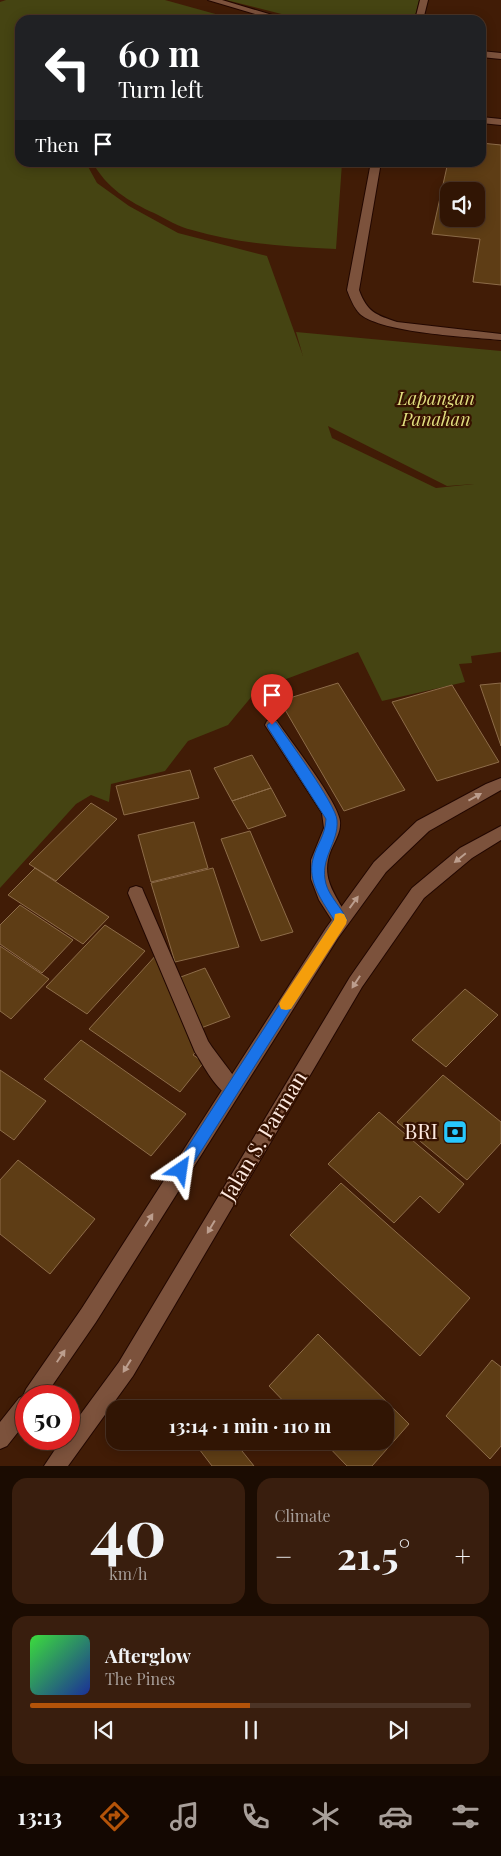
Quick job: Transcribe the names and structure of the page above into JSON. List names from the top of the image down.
{
  "streets": {
    "main road": ["Jalan S. Parman"]
  },
  "parks": ["Lapangan Panahan"],
  "places": {
    "bank": ["BRI"]
  },
  "page": {
    "turn": ["60 m", "Turn left"],
    "then": "Then",
    "limit": "50",
    "trip": "13:14 · 1 min · 110 m",
    "tile": [
      ["40", "km/h"],
      "Climate"
    ],
    "heat": ["−", "21.5°", "+"],
    "song": ["Afterglow", "The Pines"],
    "tabs": "13:13"
  }
}
